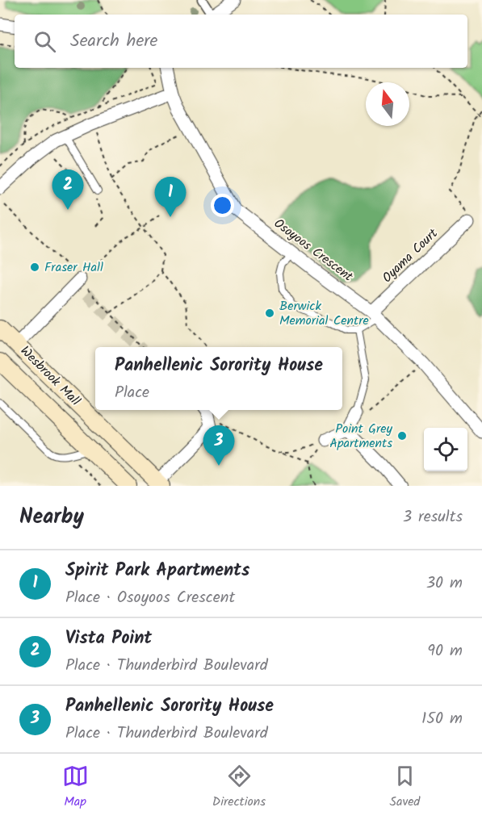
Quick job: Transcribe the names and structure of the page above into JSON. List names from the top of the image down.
{
  "streets": {
    "main road": ["Wesbrook Mall"],
    "street": ["Osoyoos Crescent", "Oyama Court"]
  },
  "crossings": [
    ["Osoyoos Crescent", "Oyama Court"]
  ],
  "places": ["Fraser Hall", "Berwick Memorial Centre", "Point Grey Apartments"],
  "north": "top",
  "page": {
    "search": "Search here",
    "pins": ["2", "1", "3"],
    "popup": ["Panhellenic Sorority House", "Place"],
    "heading": ["Nearby", "3 results"],
    "list": [
      {
        "mark": "1",
        "name": "Spirit Park Apartments",
        "note": "Place · Osoyoos Crescent",
        "value": "30 m"
      },
      {
        "mark": "2",
        "name": "Vista Point",
        "note": "Place · Thunderbird Boulevard",
        "value": "90 m"
      },
      {
        "mark": "3",
        "name": "Panhellenic Sorority House",
        "note": "Place · Thunderbird Boulevard",
        "value": "150 m"
      }
    ],
    "nav": ["Map", "Directions", "Saved"]
  }
}
